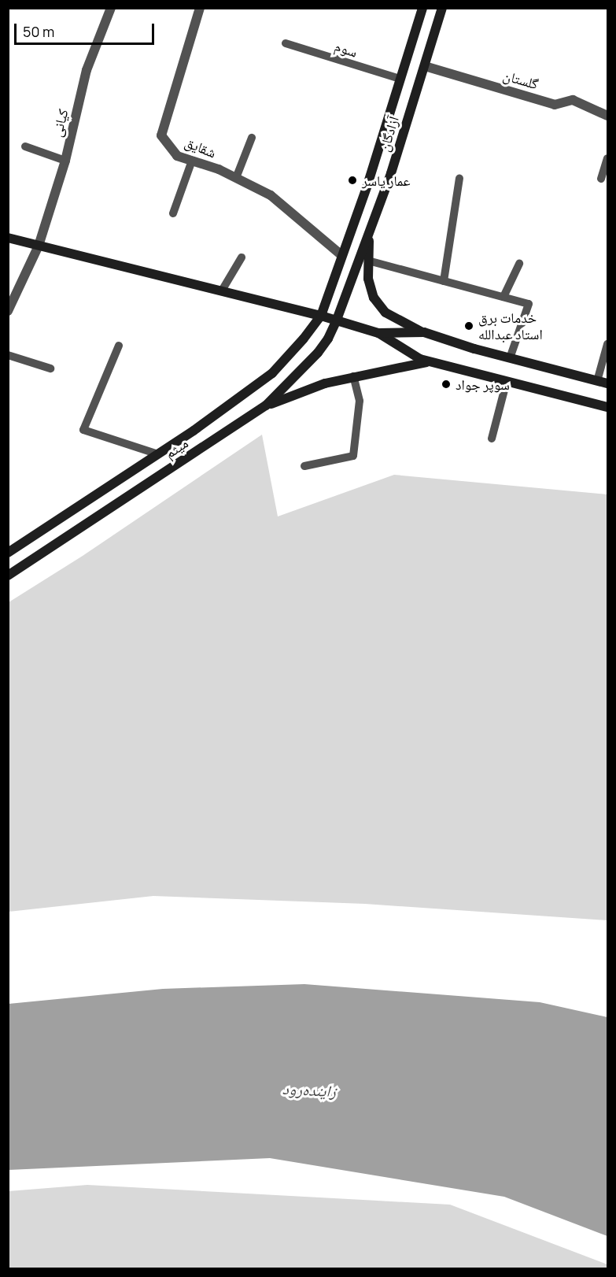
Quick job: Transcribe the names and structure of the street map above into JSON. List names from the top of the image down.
{
  "streets": {
    "main road": ["آزادگان", "میثم"],
    "street": ["گلستان", "کیانی", "شقایق"],
    "lane": ["سوم"]
  },
  "crossings": [
    ["سوم", "آزادگان"],
    ["گلستان", "آزادگان"],
    ["آزادگان", "شقایق"],
    ["آزادگان", "میثم"]
  ],
  "water": ["زاینده‌رود"],
  "places": ["عمار یاسر", "خدمات برق استاد عبدالله", "سوپر جواد"],
  "scale_bar": "50 m"
}
